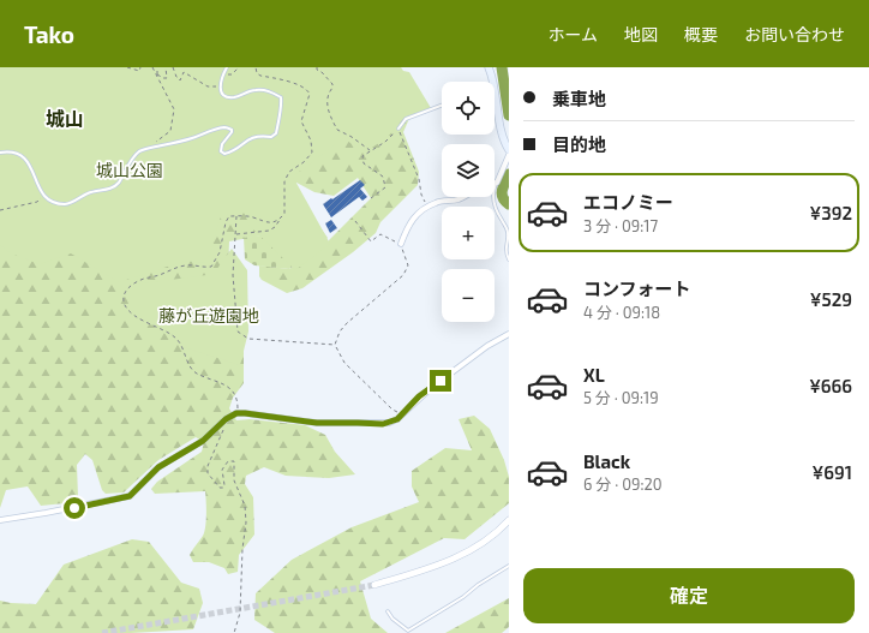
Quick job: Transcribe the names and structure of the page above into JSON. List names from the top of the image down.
{
  "districts": ["城山"],
  "parks": ["城山公園", "藤が丘遊園地"],
  "page": {
    "header": "Tako",
    "nav": [
      "ホーム",
      "地図",
      "概要",
      "お問い合わせ"
    ],
    "banner": ["乗車地", "目的地"],
    "map_buttons": ["+", "−"],
    "list": [
      {
        "name": "エコノミー",
        "note": "3 分 · 09:17",
        "value": "¥392"
      },
      {
        "name": "コンフォート",
        "note": "4 分 · 09:18",
        "value": "¥529"
      },
      {
        "name": "XL",
        "note": "5 分 · 09:19",
        "value": "¥666"
      },
      {
        "name": "Black",
        "note": "6 分 · 09:20",
        "value": "¥691"
      }
    ],
    "buttons": "確定"
  }
}
